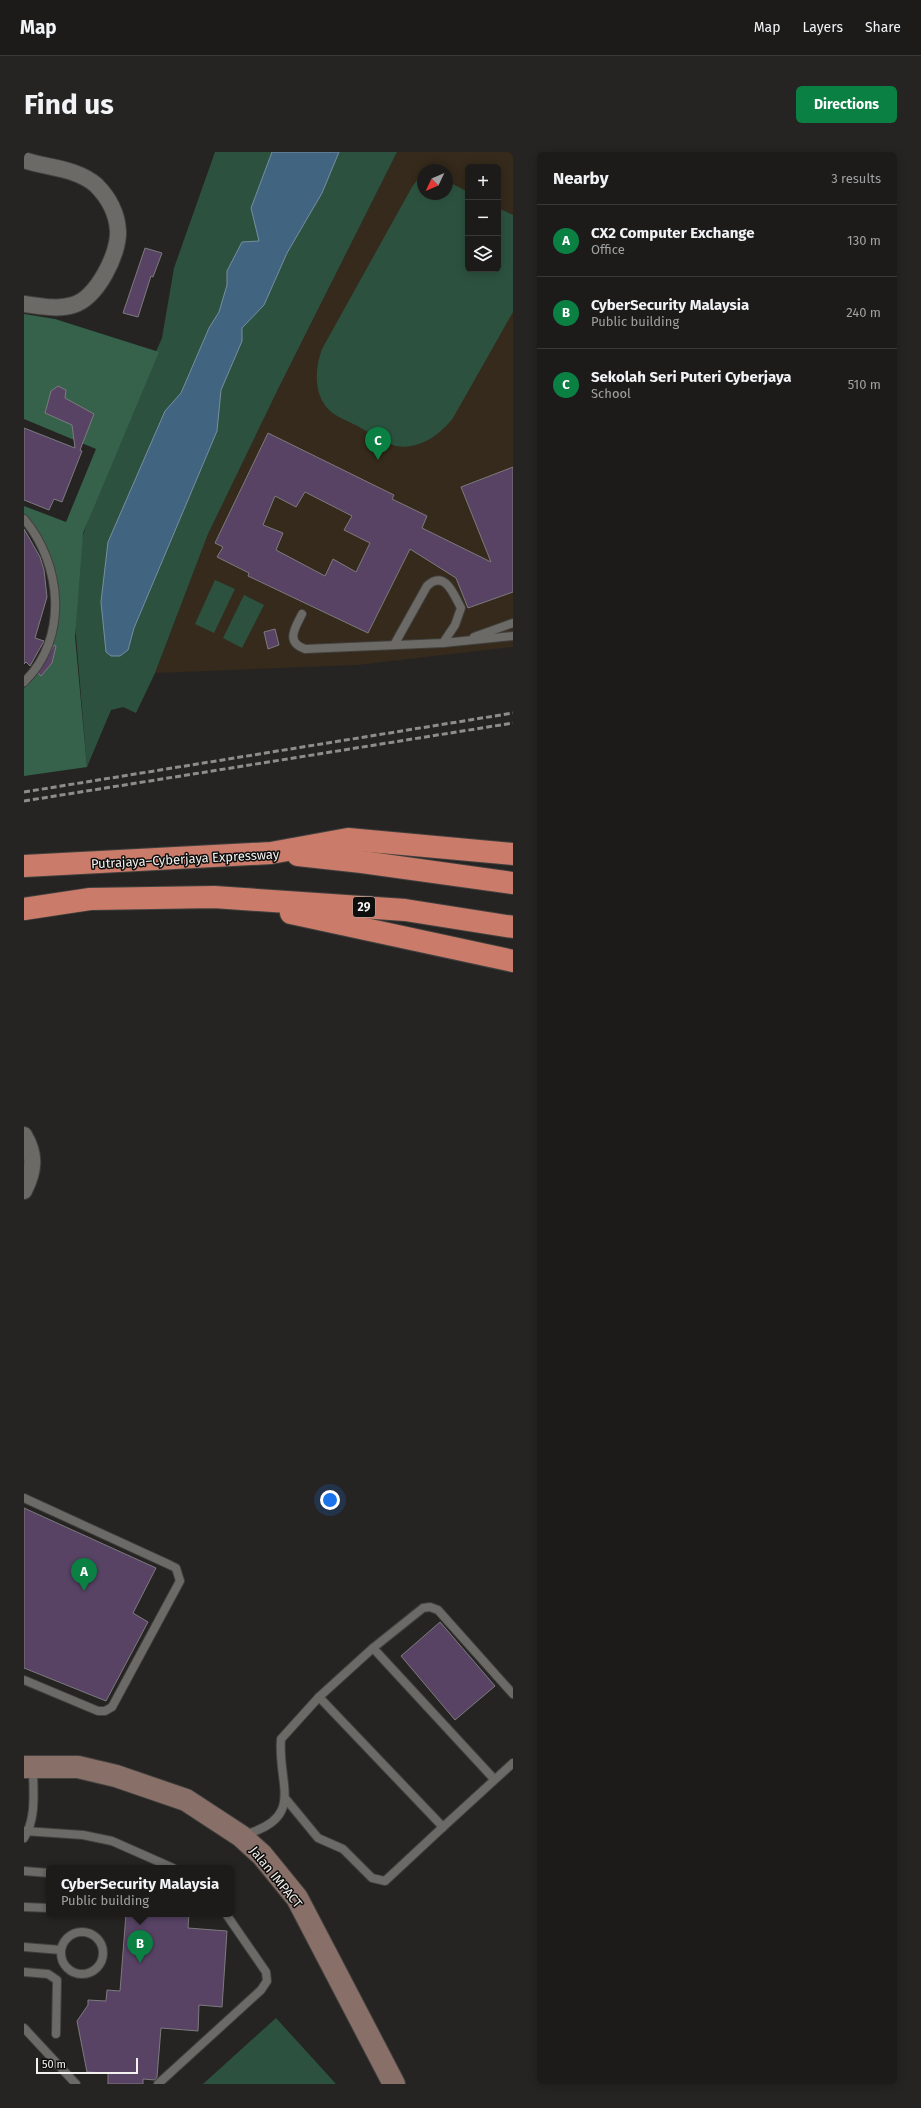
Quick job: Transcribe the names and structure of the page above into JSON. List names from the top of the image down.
{
  "streets": {
    "highway": ["Putrajaya–Cyberjaya Expressway", "29"],
    "street": ["Jalan IMPACT"]
  },
  "scale_bar": "50 m",
  "north": "bottom left",
  "page": {
    "header": "Map",
    "nav": ["Map", "Layers", "Share"],
    "buttons": "Directions",
    "title": "Find us",
    "heading": ["Nearby", "3 results"],
    "map_buttons": ["+", "−"],
    "list": [
      {
        "mark": "A",
        "name": "CX2 Computer Exchange",
        "note": "Office",
        "value": "130 m"
      },
      {
        "mark": "B",
        "name": "CyberSecurity Malaysia",
        "note": "Public building",
        "value": "240 m"
      },
      {
        "mark": "C",
        "name": "Sekolah Seri Puteri Cyberjaya",
        "note": "School",
        "value": "510 m"
      }
    ],
    "pins": ["C", "A", "B"],
    "popup": ["CyberSecurity Malaysia", "Public building"],
    "scale": "50 m"
  }
}
